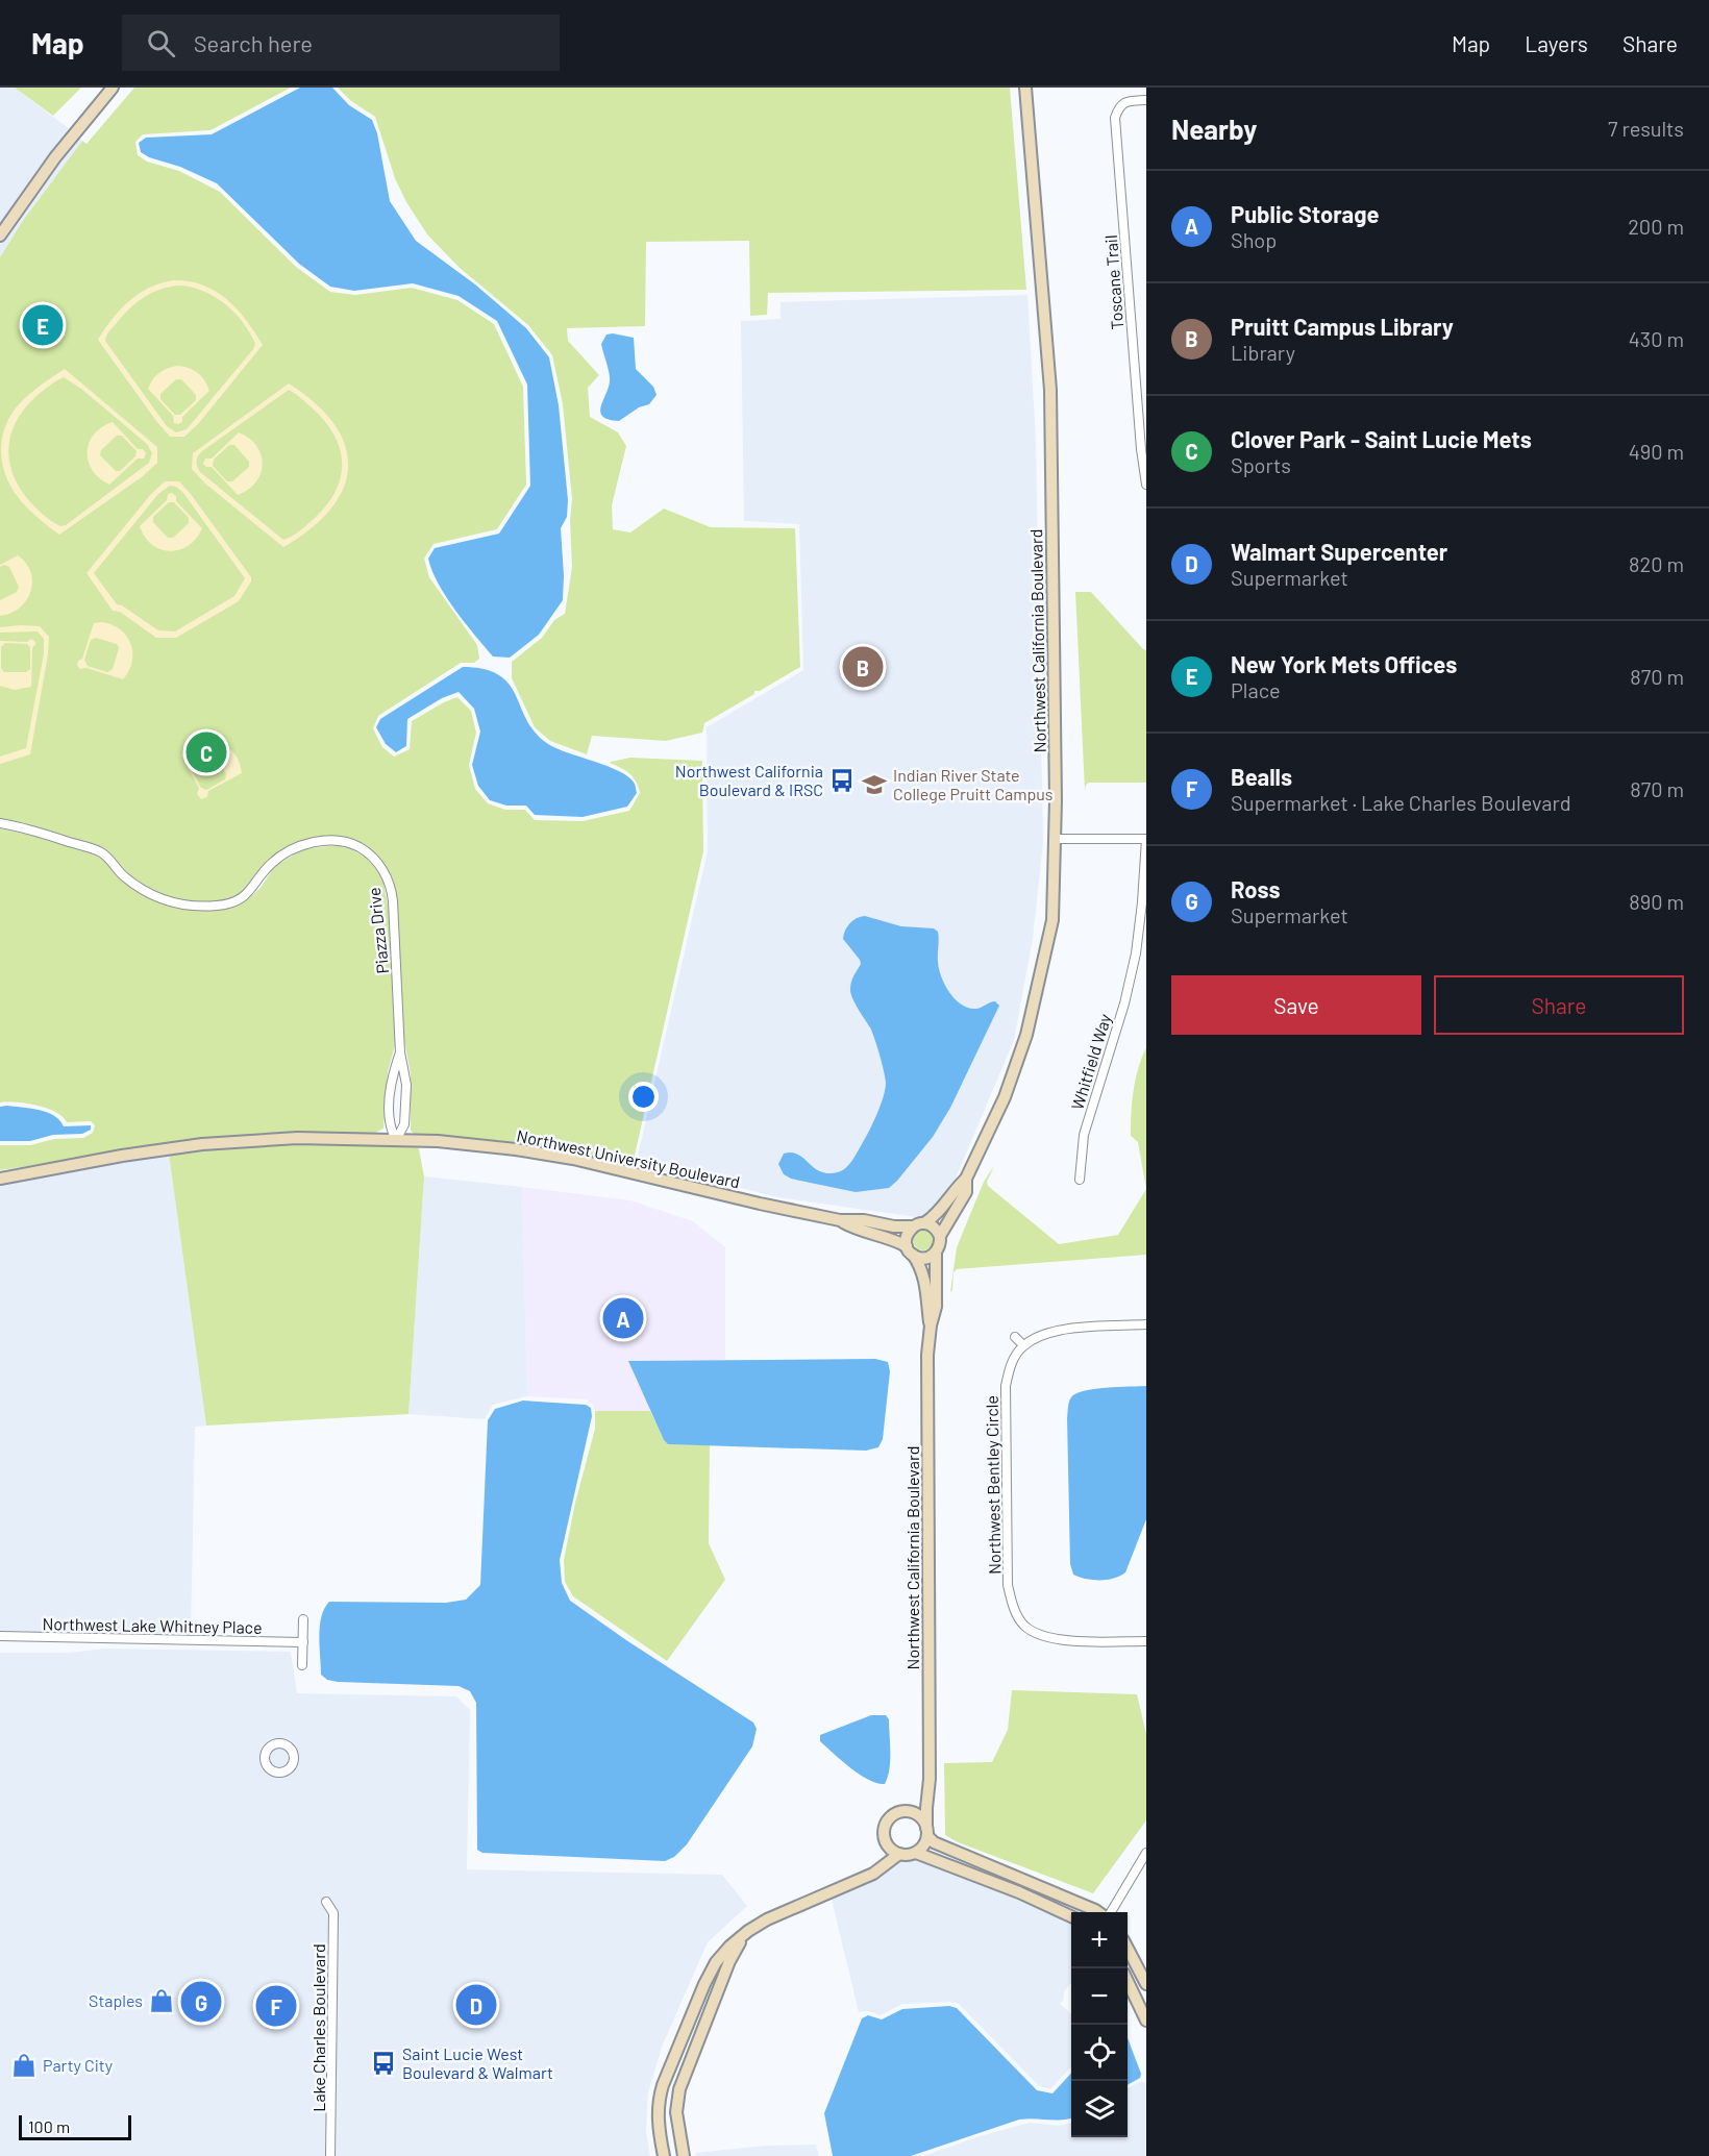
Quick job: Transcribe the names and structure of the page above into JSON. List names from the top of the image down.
{
  "streets": {
    "street": [
      "Toscane Trail",
      "Northwest California Boulevard",
      "Piazza Drive",
      "Whitfield Way",
      "Northwest University Boulevard",
      "Northwest Bentley Circle",
      "Northwest Lake Whitney Place",
      "Lake Charles Boulevard"
    ]
  },
  "crossings": [
    ["Northwest California Boulevard", "Northwest University Boulevard"],
    ["Piazza Drive", "Northwest University Boulevard"]
  ],
  "places": {
    "bus stop": ["Northwest California Boulevard & IRSC", "Saint Lucie West Boulevard & Walmart"],
    "school or university": ["Indian River State College Pruitt Campus"],
    "shop": ["Staples", "Party City"]
  },
  "scale_bar": "100 m",
  "page": {
    "header": "Map",
    "search": "Search here",
    "nav": ["Map", "Layers", "Share"],
    "heading": ["Nearby", "7 results"],
    "list": [
      {
        "mark": "A",
        "name": "Public Storage",
        "note": "Shop",
        "value": "200 m"
      },
      {
        "mark": "B",
        "name": "Pruitt Campus Library",
        "note": "Library",
        "value": "430 m"
      },
      {
        "mark": "C",
        "name": "Clover Park - Saint Lucie Mets",
        "note": "Sports",
        "value": "490 m"
      },
      {
        "mark": "D",
        "name": "Walmart Supercenter",
        "note": "Supermarket",
        "value": "820 m"
      },
      {
        "mark": "E",
        "name": "New York Mets Offices",
        "note": "Place",
        "value": "870 m"
      },
      {
        "mark": "F",
        "name": "Bealls",
        "note": "Supermarket · Lake Charles Boulevard",
        "value": "870 m"
      },
      {
        "mark": "G",
        "name": "Ross",
        "note": "Supermarket",
        "value": "890 m"
      }
    ],
    "pins": [
      "E",
      "B",
      "C",
      "A",
      "G",
      "D",
      "F"
    ],
    "buttons": ["Save", "Share"],
    "map_buttons": ["+", "−"],
    "scale": "100 m"
  }
}
